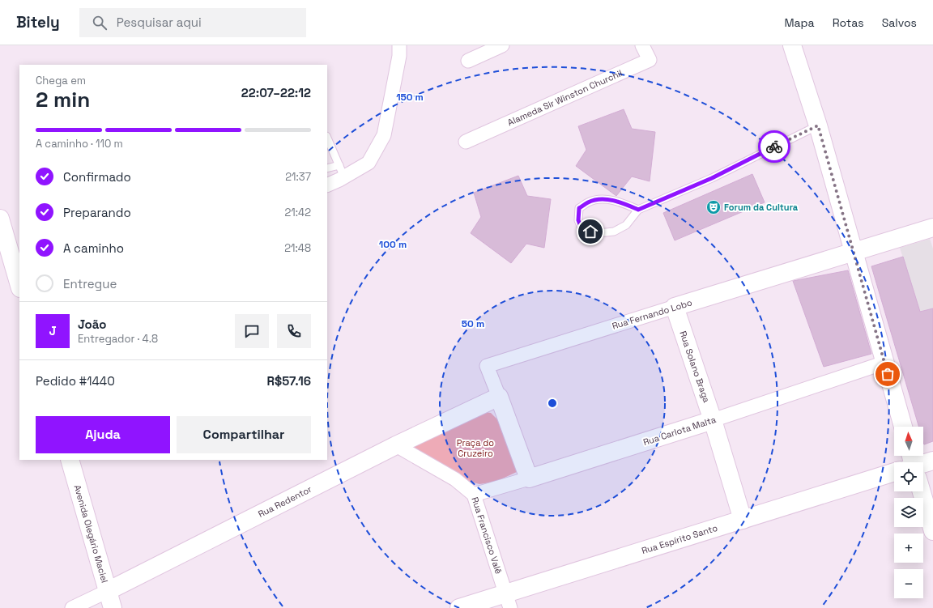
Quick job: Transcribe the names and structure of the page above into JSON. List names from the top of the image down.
{
  "streets": {
    "street": [
      "Alameda Sir Winston Churchil",
      "Rua Fernando Lobo",
      "Rua Solano Braga",
      "Rua Carlota Malta",
      "Rua Redentor",
      "Avenida Olegário Maciel",
      "Rua Francisco Valê",
      "Rua Espírito Santo"
    ]
  },
  "crossings": [
    ["Rua Fernando Lobo", "Rua Solano Braga"],
    ["Rua Fernando Lobo", "Rua Carlota Malta"],
    ["Rua Fernando Lobo", "Rua Redentor"],
    ["Rua Solano Braga", "Rua Carlota Malta"],
    ["Rua Solano Braga", "Rua Espírito Santo"],
    ["Rua Carlota Malta", "Rua Francisco Valê"],
    ["Rua Redentor", "Avenida Olegário Maciel"],
    ["Rua Redentor", "Rua Francisco Valê"],
    ["Rua Francisco Valê", "Rua Espírito Santo"]
  ],
  "parks": ["Praça do Cruzeiro"],
  "places": {
    "theatre": ["Forum da Cultura"]
  },
  "north": "top",
  "page": {
    "header": "Bitely",
    "search": "Pesquisar aqui",
    "nav": ["Mapa", "Rotas", "Salvos"],
    "heading": ["2 min", "Chega em", "22:07–22:12"],
    "panel": [
      "João",
      "Entregador · 4.8",
      "Pedido #1440",
      "R$57.16"
    ],
    "bar": "A caminho · 110 m",
    "list": [
      ["Confirmado", "21:37"],
      ["Preparando", "21:42"],
      ["A caminho", "21:48"],
      "Entregue"
    ],
    "round": "J",
    "buttons": ["Ajuda", "Compartilhar"],
    "map_buttons": ["+", "−"]
  },
  "rings": ["150 m", "100 m", "50 m"]
}
